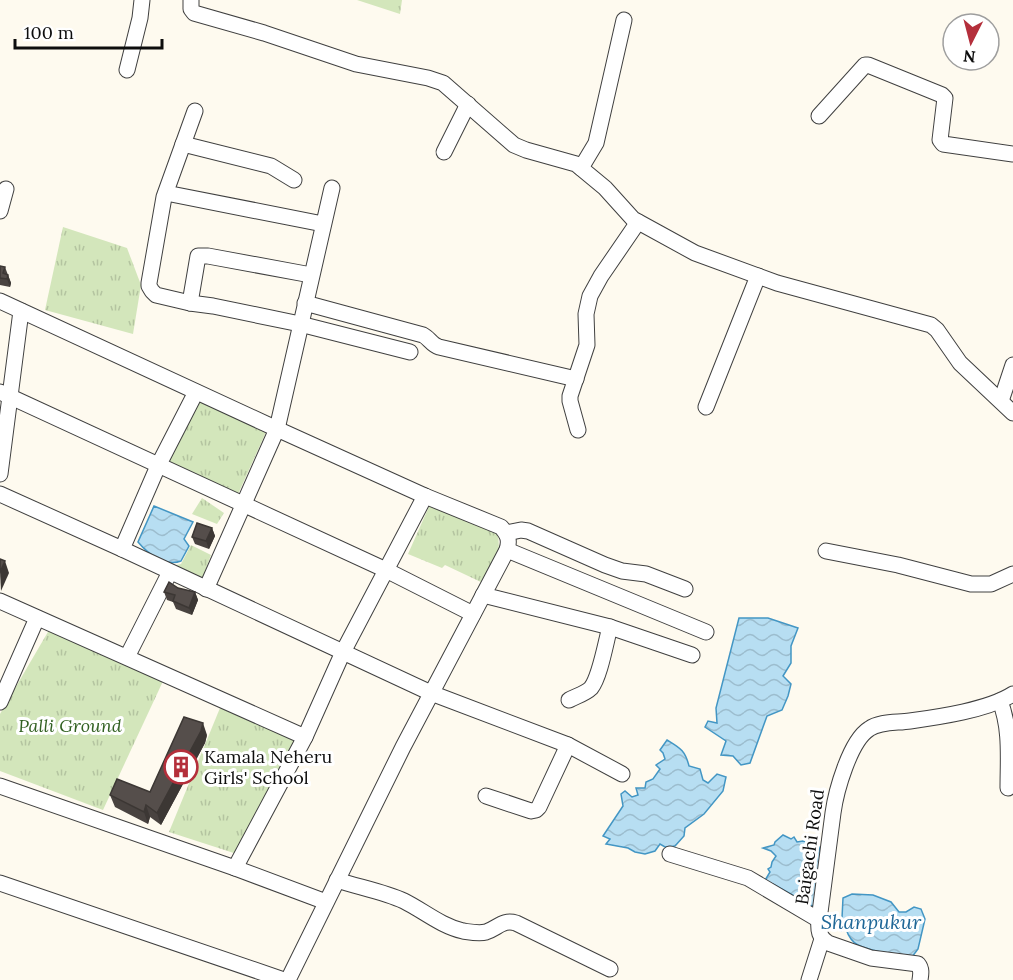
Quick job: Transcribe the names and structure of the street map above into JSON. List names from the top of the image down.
{
  "streets": {
    "street": ["Baigachi Road"]
  },
  "water": ["Shanpukur"],
  "parks": ["Palli Ground"],
  "places": {
    "building": ["Kamala Neheru Girls' School"]
  },
  "scale_bar": "100 m",
  "north": "bottom"
}
